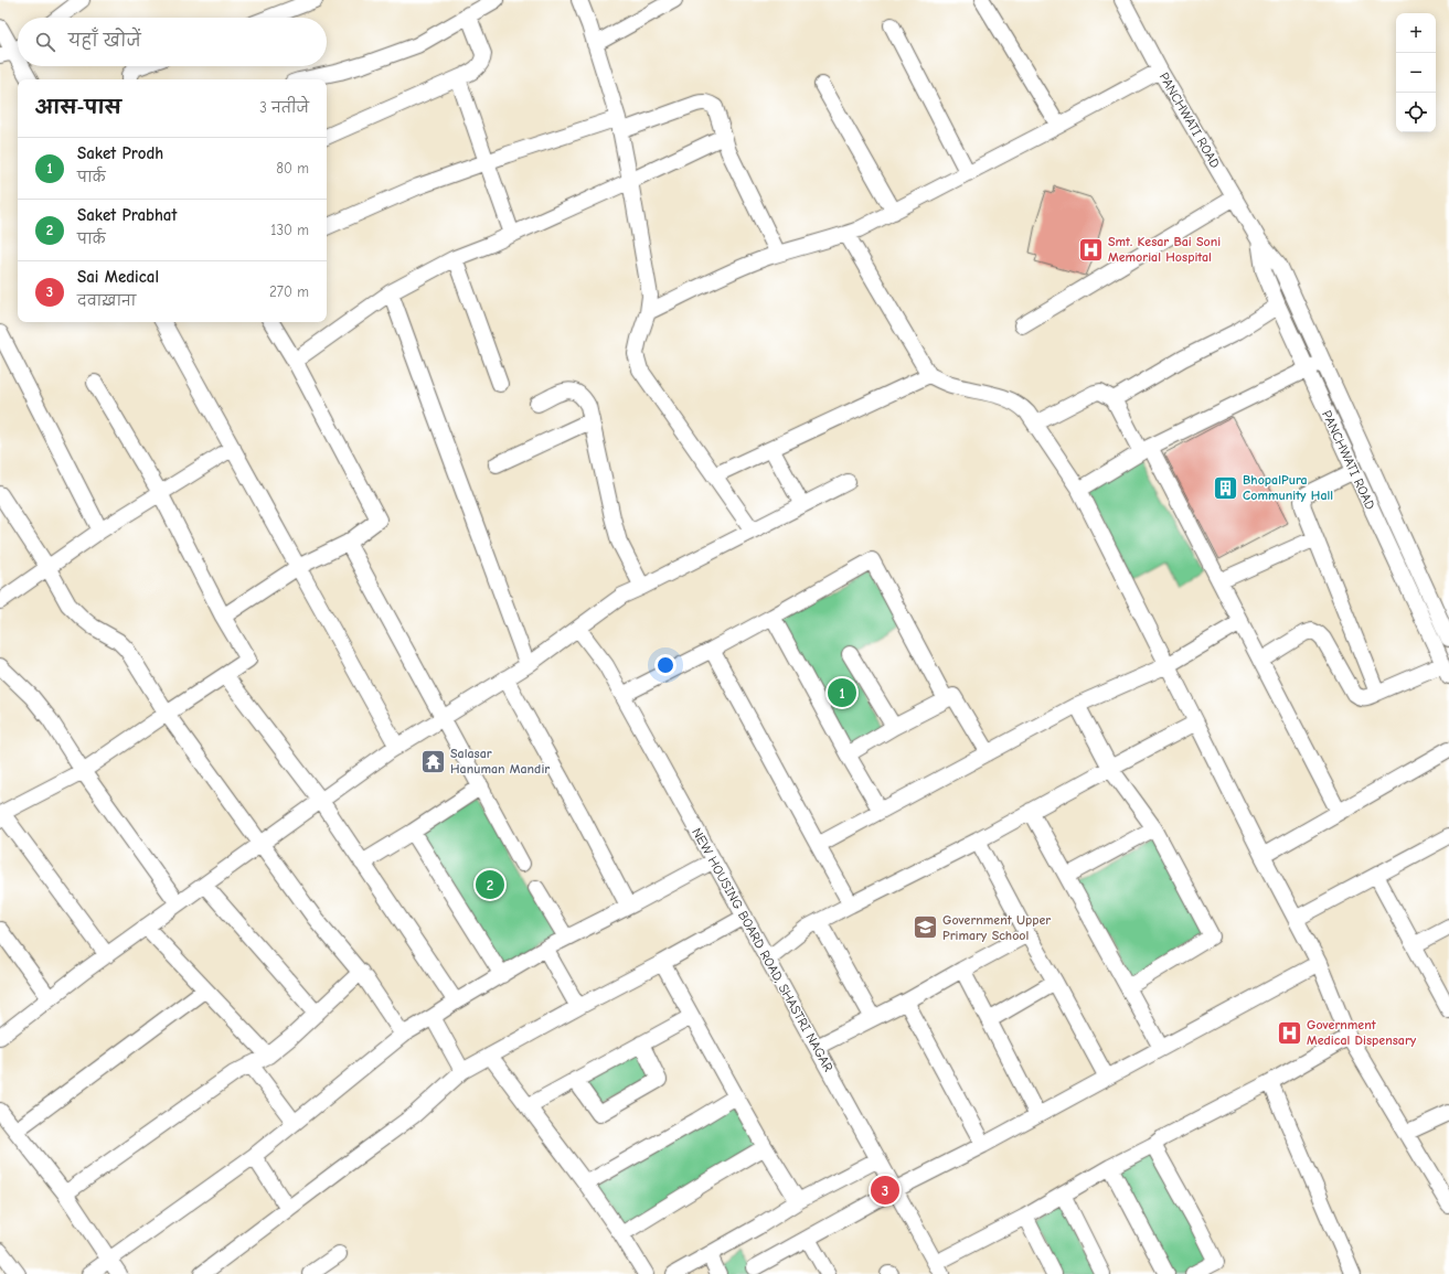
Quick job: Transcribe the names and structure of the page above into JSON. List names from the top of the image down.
{
  "streets": {
    "street": ["PANCHWATI ROAD", "NEW HOUSING BOARD ROAD, SHASTRI NAGAR"]
  },
  "places": {
    "hospital": ["Smt. Kesar Bai Soni Memorial Hospital", "Government Medical Dispensary"],
    "building": ["BhopalPura Community Hall"],
    "temple": ["Salasar Hanuman Mandir"],
    "school or university": ["Government Upper Primary School"]
  },
  "page": {
    "map_buttons": ["+", "−"],
    "search": "यहाँ खोजें",
    "heading": ["आस-पास", "3 नतीजे"],
    "list": [
      {
        "mark": "1",
        "name": "Saket Prodh",
        "note": "पार्क",
        "value": "80 m"
      },
      {
        "mark": "2",
        "name": "Saket Prabhat",
        "note": "पार्क",
        "value": "130 m"
      },
      {
        "mark": "3",
        "name": "Sai Medical",
        "note": "दवाख़ाना",
        "value": "270 m"
      }
    ],
    "pins": ["1", "2", "3"]
  }
}
